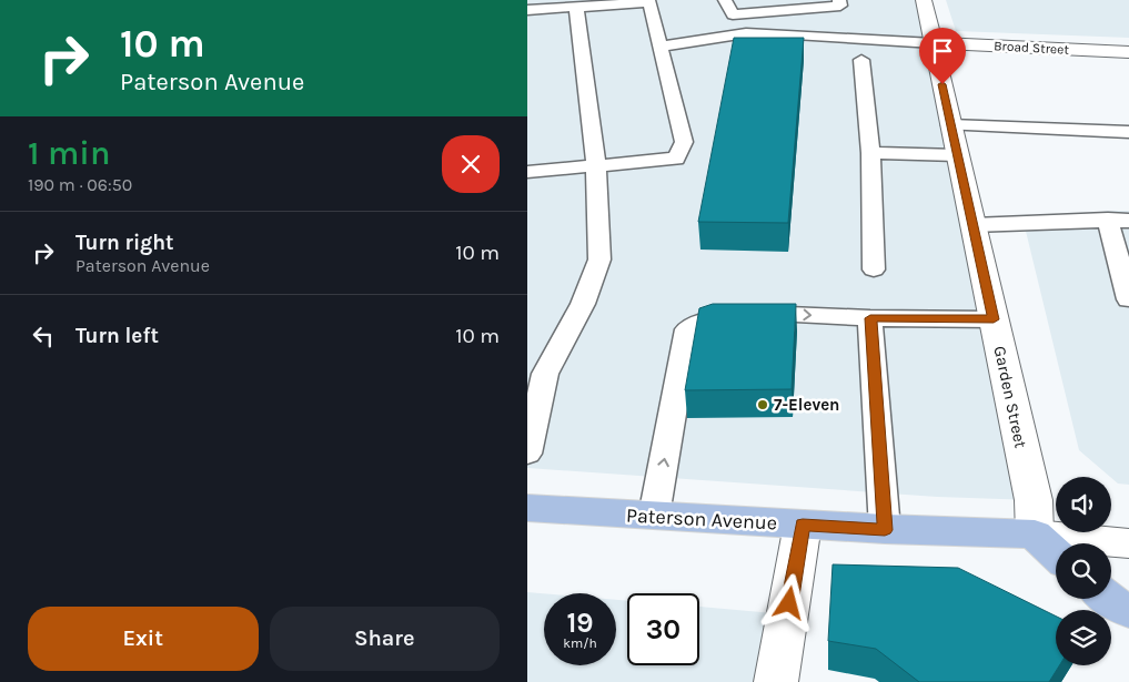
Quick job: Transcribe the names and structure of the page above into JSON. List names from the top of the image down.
{
  "streets": {
    "main road": ["Paterson Avenue"],
    "street": ["Broad Street", "Garden Street"]
  },
  "crossings": [
    ["Broad Street", "Garden Street"],
    ["Garden Street", "Paterson Avenue"]
  ],
  "places": ["7-Eleven"],
  "page": {
    "turn": ["10 m", "Paterson Avenue"],
    "heading": ["1 min", "190 m · 06:50"],
    "list": [
      {
        "name": "Turn right",
        "note": "Paterson Avenue",
        "value": "10 m"
      },
      {
        "name": "Turn left",
        "value": "10 m"
      }
    ],
    "speed": "19 km/h",
    "limit": "30",
    "buttons": ["Exit", "Share"]
  }
}
